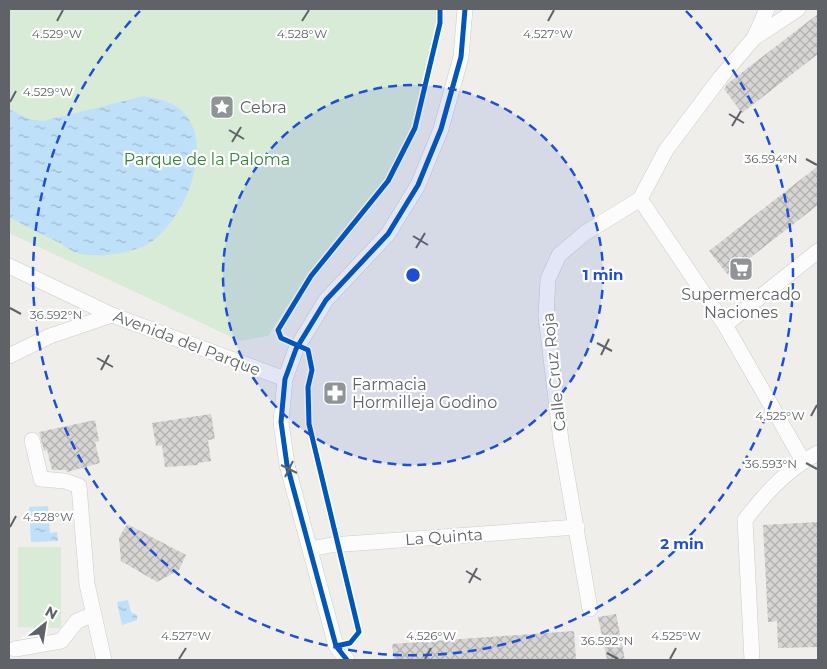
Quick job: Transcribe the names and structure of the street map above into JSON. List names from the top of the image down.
{
  "streets": {
    "street": ["Avenida del Parque", "Calle Cruz Roja", "La Quinta"]
  },
  "crossings": [
    ["Calle Cruz Roja", "La Quinta"]
  ],
  "parks": ["Parque de la Paloma"],
  "places": {
    "place": ["Cebra"],
    "supermarket": ["Supermercado Naciones"],
    "pharmacy": ["Farmacia Hormilleja Godino"]
  },
  "north": "top right",
  "coordinates": [
    "4.529°W",
    "4.528°W",
    "4.527°W",
    "36.594°N",
    "36.592°N",
    "4.525°W",
    "36.593°N",
    "4.526°W"
  ],
  "rings": ["1 min", "2 min"]
}
